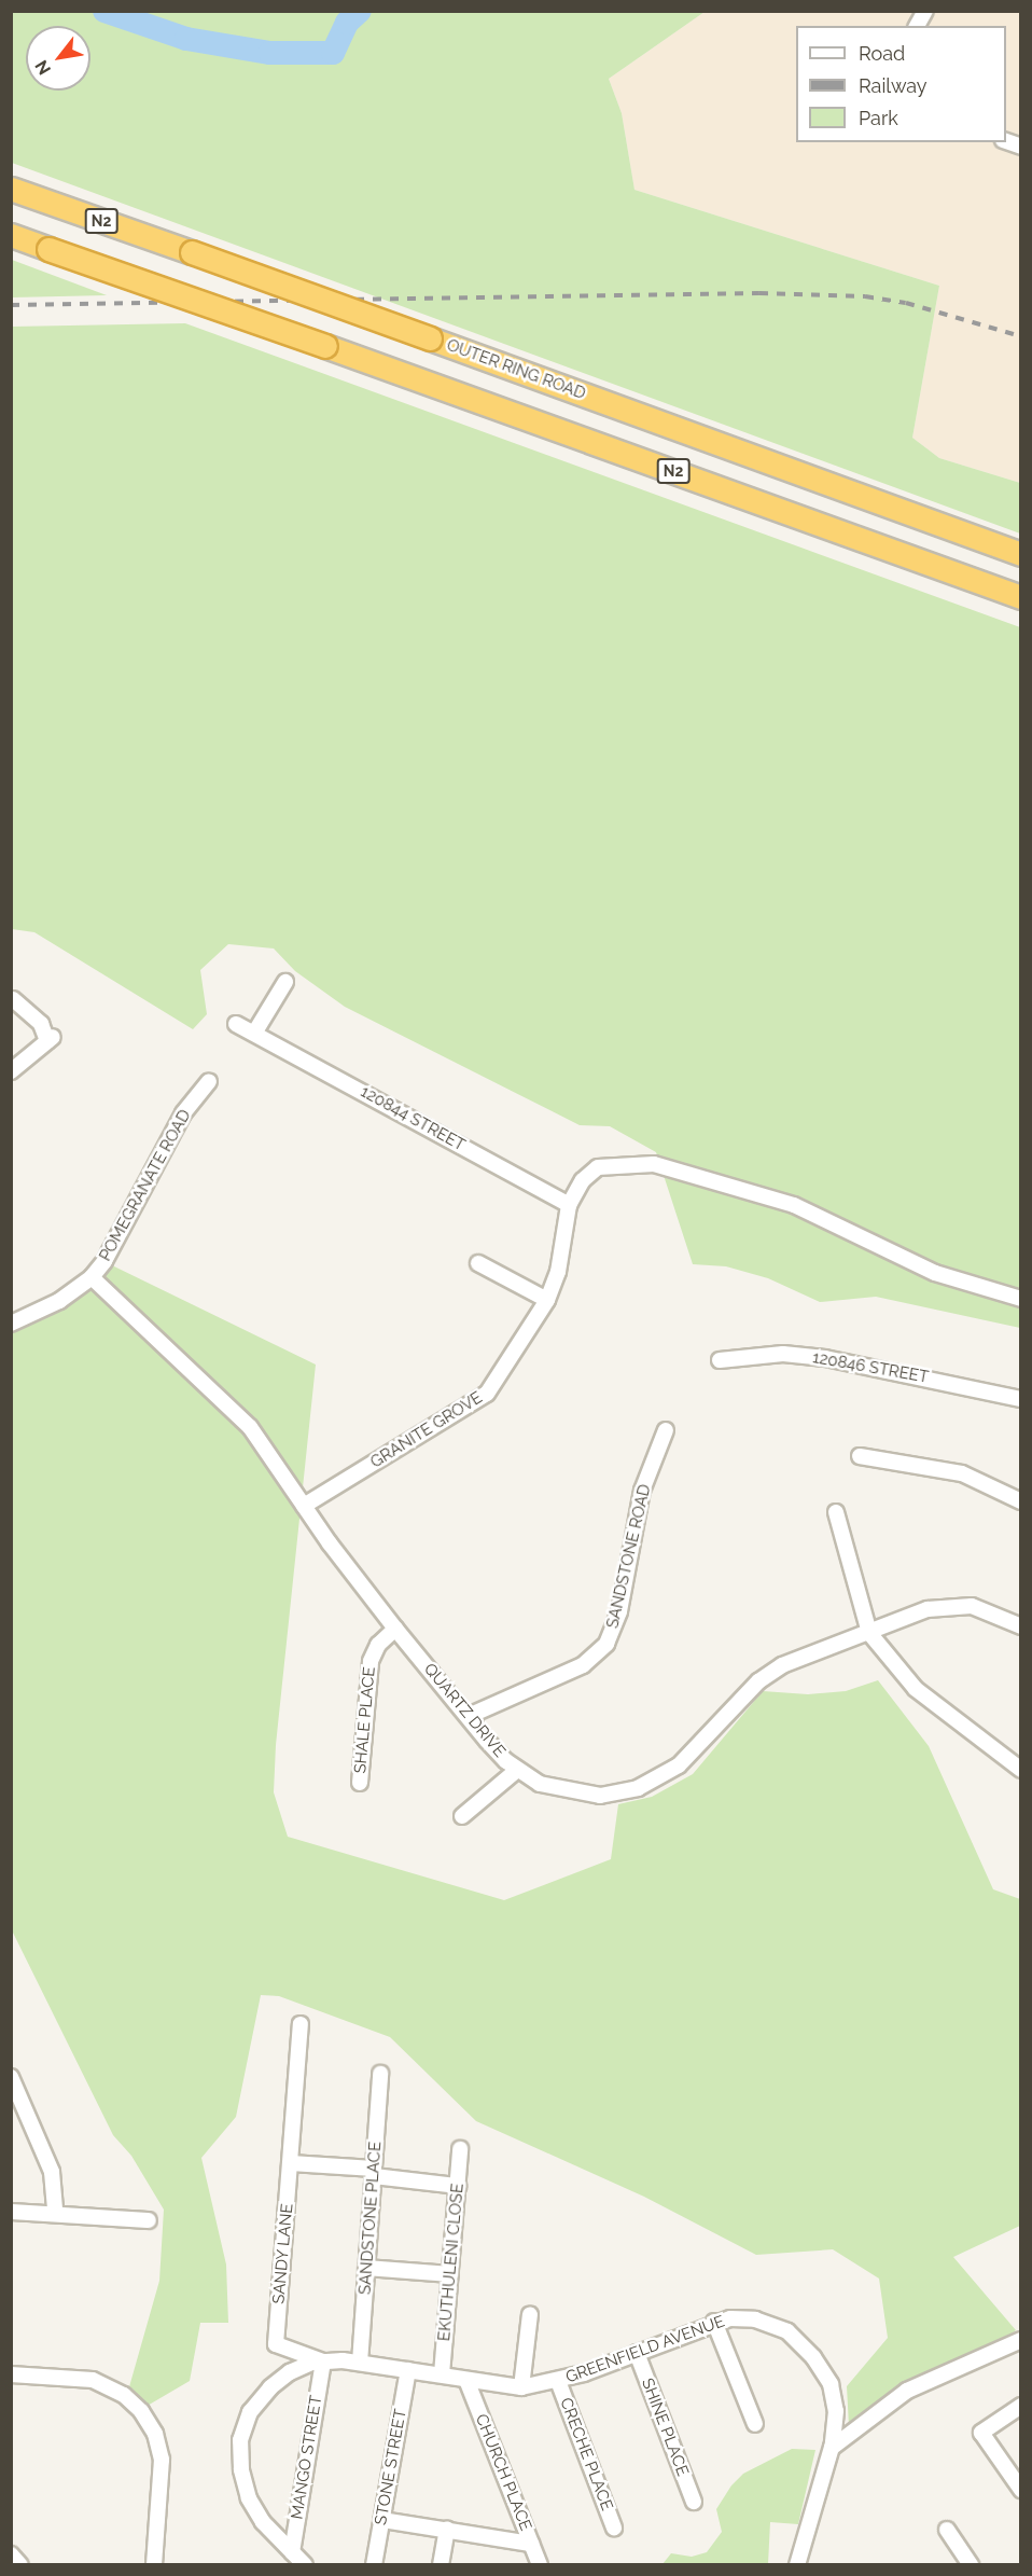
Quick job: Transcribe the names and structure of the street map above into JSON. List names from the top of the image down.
{
  "streets": {
    "highway": ["N2", "OUTER RING ROAD"],
    "street": [
      "120844 STREET",
      "POMEGRANATE ROAD",
      "120846 STREET",
      "GRANITE GROVE",
      "SANDSTONE ROAD",
      "QUARTZ DRIVE",
      "SHALE PLACE",
      "SANDSTONE PLACE",
      "SANDY LANE",
      "EKUTHULENI CLOSE",
      "GREENFIELD AVENUE",
      "SHINE PLACE",
      "CRECHE PLACE",
      "MANGO STREET",
      "STONE STREET",
      "CHURCH PLACE"
    ]
  },
  "crossings": [
    ["120844 STREET", "GRANITE GROVE"],
    ["POMEGRANATE ROAD", "QUARTZ DRIVE"],
    ["GRANITE GROVE", "QUARTZ DRIVE"],
    ["SANDSTONE ROAD", "QUARTZ DRIVE"],
    ["QUARTZ DRIVE", "SHALE PLACE"],
    ["SANDSTONE PLACE", "GREENFIELD AVENUE"],
    ["SANDY LANE", "GREENFIELD AVENUE"],
    ["SANDY LANE", "MANGO STREET"],
    ["EKUTHULENI CLOSE", "GREENFIELD AVENUE"],
    ["GREENFIELD AVENUE", "SHINE PLACE"],
    ["GREENFIELD AVENUE", "CRECHE PLACE"],
    ["GREENFIELD AVENUE", "MANGO STREET"],
    ["GREENFIELD AVENUE", "STONE STREET"],
    ["GREENFIELD AVENUE", "CHURCH PLACE"]
  ],
  "legend": ["Road", "Railway", "Park"],
  "north": "bottom left"
}
